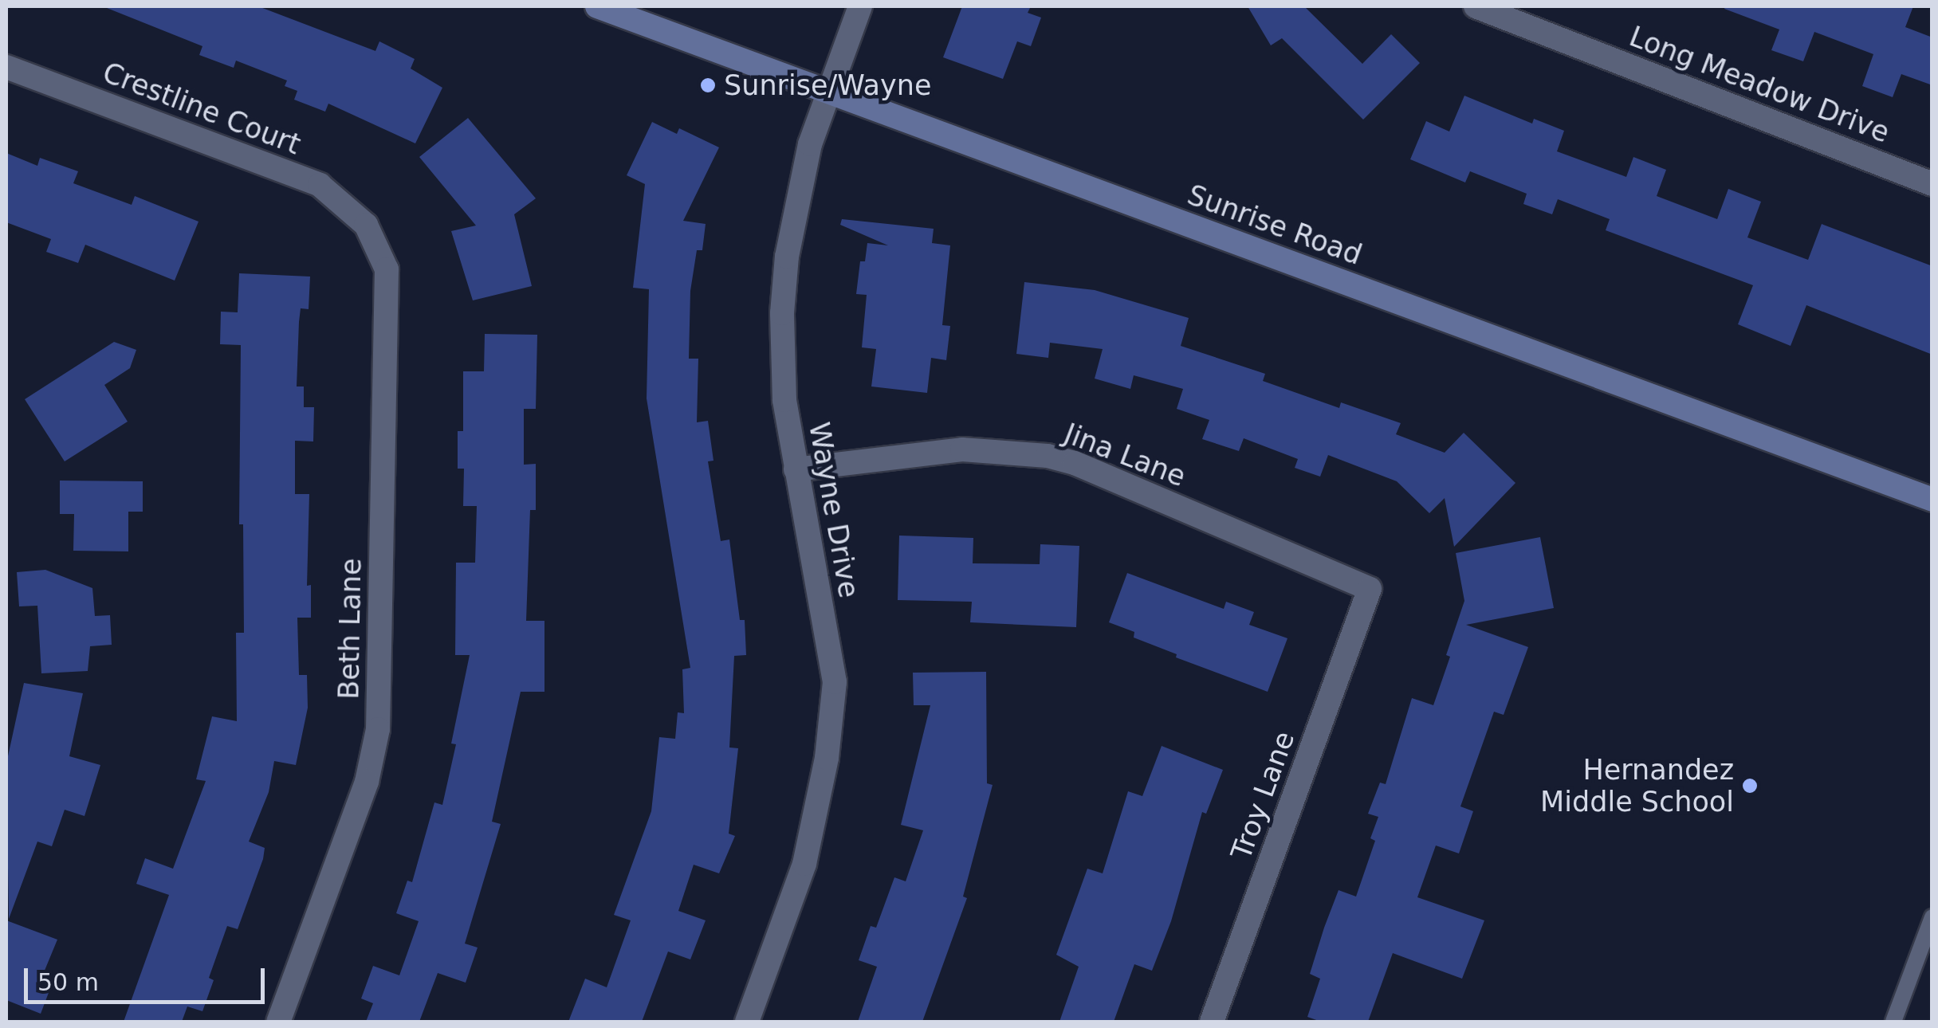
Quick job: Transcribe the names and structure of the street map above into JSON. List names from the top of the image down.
{
  "streets": {
    "main road": ["Sunrise Road"],
    "street": [
      "Long Meadow Drive",
      "Crestline Court",
      "Jina Lane",
      "Wayne Drive",
      "Beth Lane",
      "Troy Lane"
    ]
  },
  "crossings": [
    ["Crestline Court", "Beth Lane"],
    ["Sunrise Road", "Wayne Drive"],
    ["Jina Lane", "Wayne Drive"],
    ["Jina Lane", "Troy Lane"]
  ],
  "places": ["Sunrise/Wayne", "Hernandez Middle School"],
  "scale_bar": "50 m"
}
